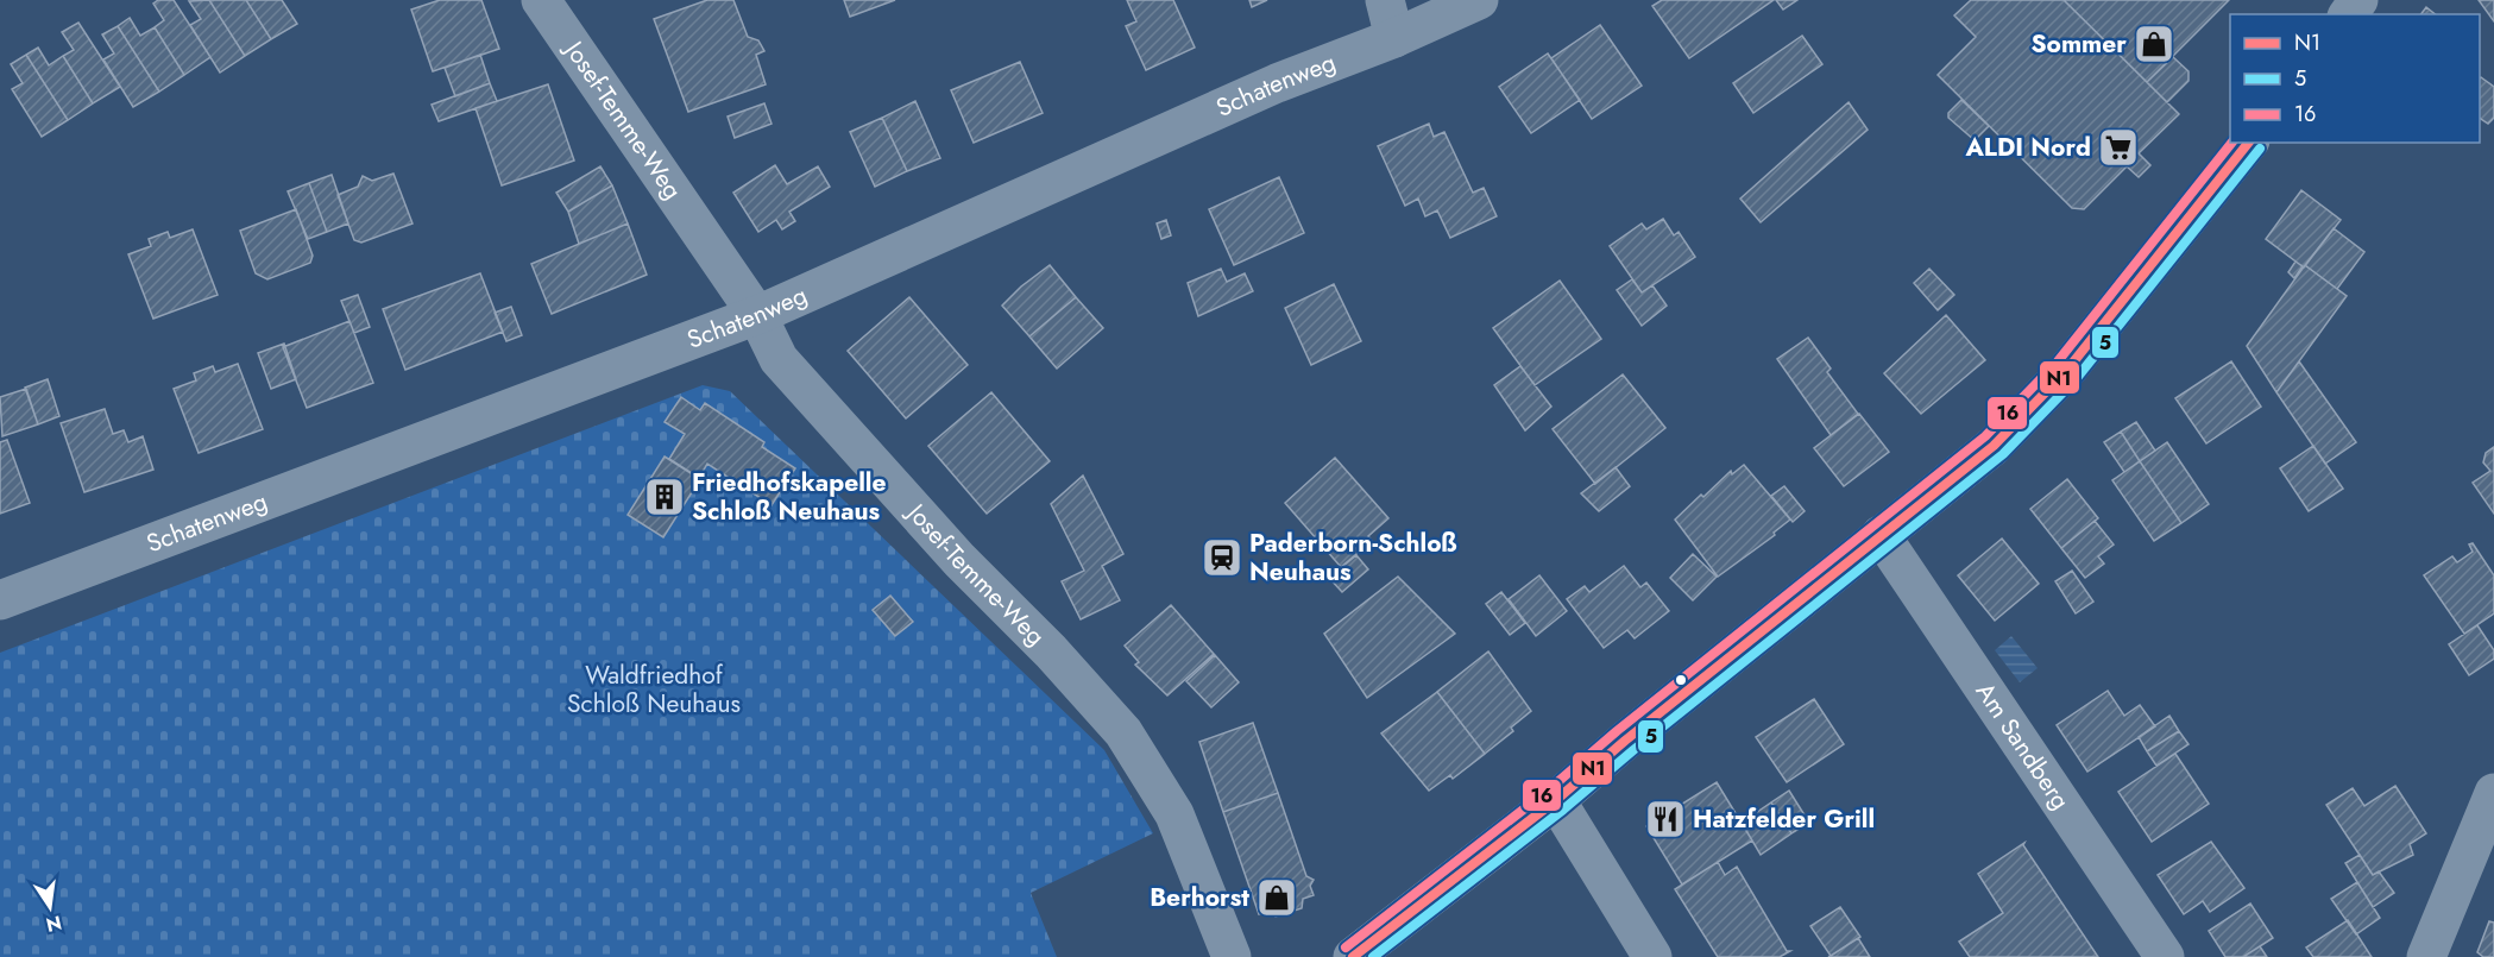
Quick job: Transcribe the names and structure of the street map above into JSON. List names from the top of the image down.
{
  "streets": {
    "street": ["Schatenweg", "Josef-Temme-Weg", "Am Sandberg"]
  },
  "crossings": [
    ["Schatenweg", "Josef-Temme-Weg"]
  ],
  "parks": ["Waldfriedhof Schloß Neuhaus"],
  "places": {
    "shop": ["Sommer", "Berhorst"],
    "supermarket": ["ALDI Nord"],
    "building": ["Friedhofskapelle Schloß Neuhaus"],
    "station": ["Paderborn-Schloß Neuhaus"],
    "restaurant": ["Hatzfelder Grill"]
  },
  "lines": ["transit line N1", "transit line 16", "transit line 5"],
  "legend": ["N1", "5", "16"],
  "north": "bottom"
}
